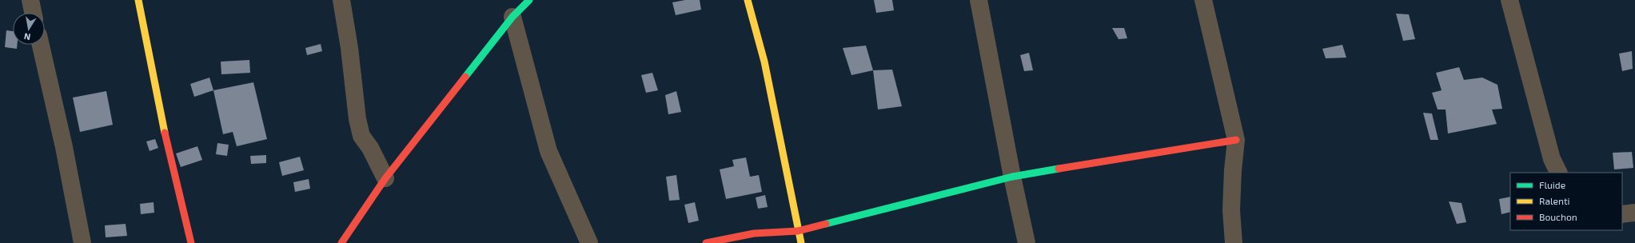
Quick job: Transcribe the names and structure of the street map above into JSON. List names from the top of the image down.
{
  "legend": ["Fluide", "Ralenti", "Bouchon"],
  "north": "bottom"
}
